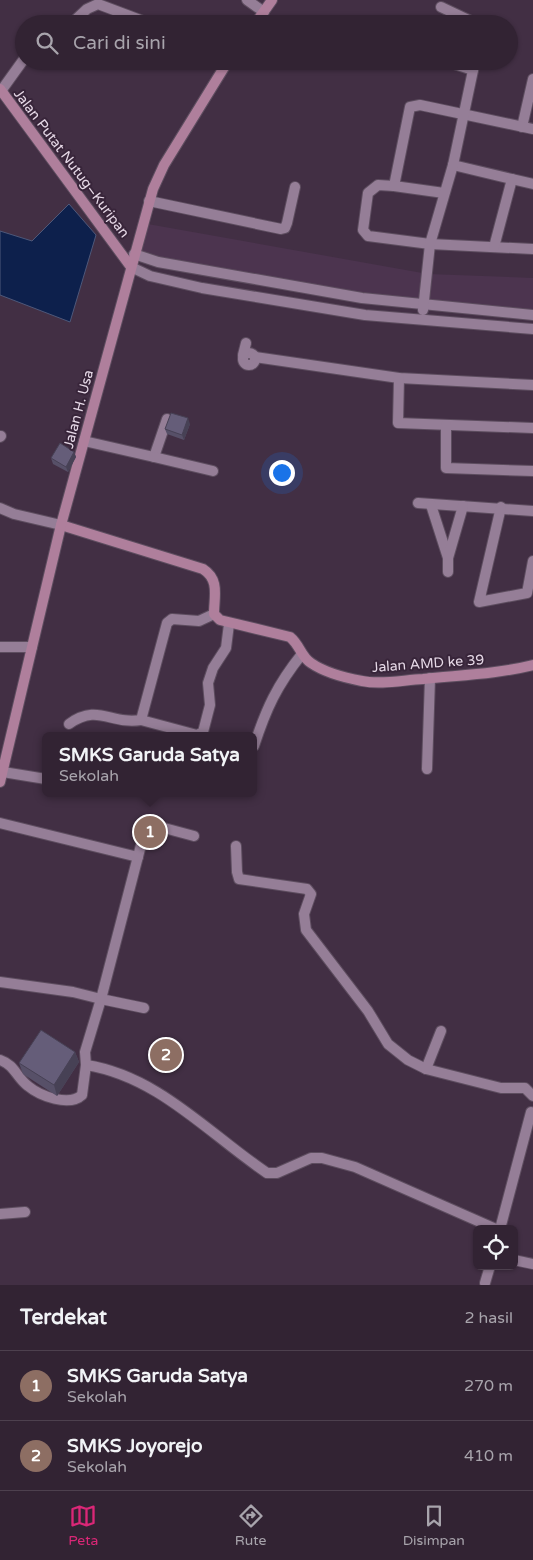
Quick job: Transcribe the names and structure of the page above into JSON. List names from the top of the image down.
{
  "streets": {
    "street": ["Jalan Putat Nutug–Kuripan", "Jalan H. Usa", "Jalan AMD ke 39"]
  },
  "crossings": [
    ["Jalan Putat Nutug–Kuripan", "Jalan H. Usa"]
  ],
  "page": {
    "search": "Cari di sini",
    "popup": ["SMKS Garuda Satya", "Sekolah"],
    "pins": ["1", "2"],
    "heading": ["Terdekat", "2 hasil"],
    "list": [
      {
        "mark": "1",
        "name": "SMKS Garuda Satya",
        "note": "Sekolah",
        "value": "270 m"
      },
      {
        "mark": "2",
        "name": "SMKS Joyorejo",
        "note": "Sekolah",
        "value": "410 m"
      }
    ],
    "nav": ["Peta", "Rute", "Disimpan"]
  }
}
